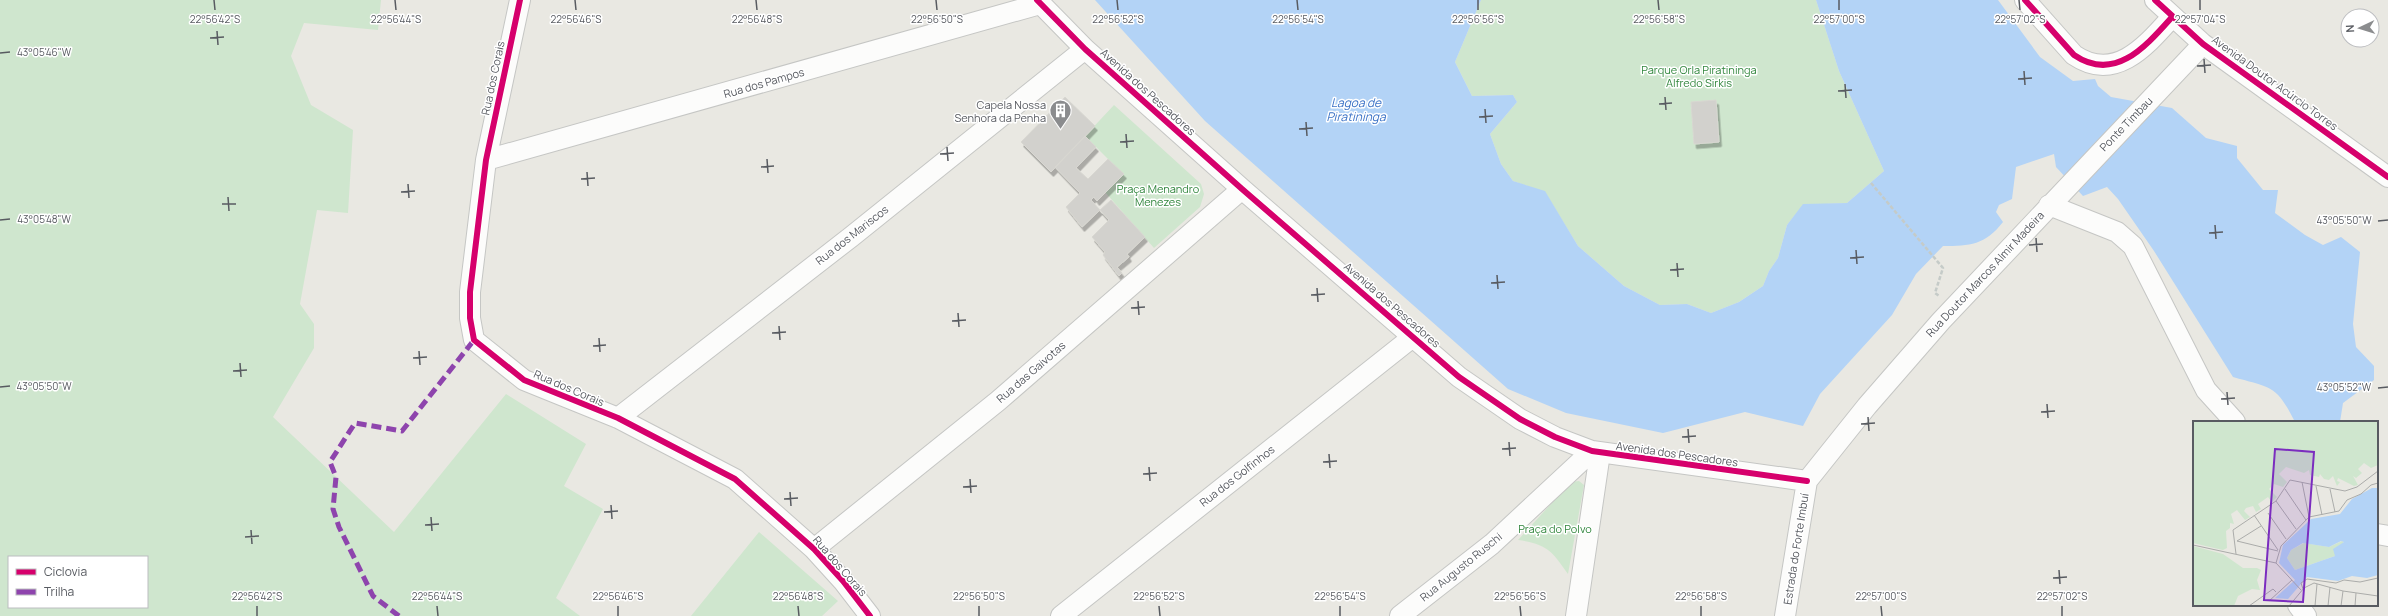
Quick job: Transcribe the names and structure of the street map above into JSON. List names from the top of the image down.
{
  "streets": {
    "street": [
      "Rua dos Corais",
      "Rua dos Pampos",
      "Avenida Doutor Acúrcio Torres",
      "Avenida dos Pescadores",
      "Ponte Timbau",
      "Rua dos Mariscos",
      "Rua Doutor Marcos Almir Madeira",
      "Rua das Gaivotas",
      "Rua dos Golfinhos",
      "Estrada do Forte Imbuí",
      "Rua Augusto Ruschi"
    ]
  },
  "crossings": [
    ["Rua dos Corais", "Rua dos Pampos"],
    ["Rua dos Corais", "Rua dos Mariscos"],
    ["Rua dos Corais", "Rua das Gaivotas"],
    ["Rua dos Pampos", "Avenida dos Pescadores"],
    ["Avenida Doutor Acúrcio Torres", "Ponte Timbau"],
    ["Avenida dos Pescadores", "Rua dos Mariscos"],
    ["Avenida dos Pescadores", "Rua Doutor Marcos Almir Madeira"],
    ["Avenida dos Pescadores", "Rua das Gaivotas"],
    ["Avenida dos Pescadores", "Rua dos Golfinhos"],
    ["Avenida dos Pescadores", "Estrada do Forte Imbuí"],
    ["Avenida dos Pescadores", "Rua Augusto Ruschi"],
    ["Ponte Timbau", "Rua Doutor Marcos Almir Madeira"],
    ["Rua Doutor Marcos Almir Madeira", "Estrada do Forte Imbuí"]
  ],
  "water": ["Lagoa de Piratininga"],
  "parks": ["Parque Orla Piratininga Alfredo Sirkis", "Praça Menandro Menezes", "Praça do Polvo"],
  "places": {
    "building": ["Capela Nossa Senhora da Penha"]
  },
  "legend": ["Ciclovia", "Trilha"],
  "north": "left",
  "coordinates": [
    "22°56'42\"S",
    "22°56'44\"S",
    "22°56'46\"S",
    "22°56'48\"S",
    "22°56'50\"S",
    "22°56'52\"S",
    "22°56'54\"S",
    "22°56'56\"S",
    "22°56'58\"S",
    "22°57'00\"S",
    "22°57'02\"S",
    "22°57'04\"S",
    "43°05'46\"W",
    "43°05'48\"W",
    "43°05'50\"W",
    "43°05'52\"W"
  ]
}
